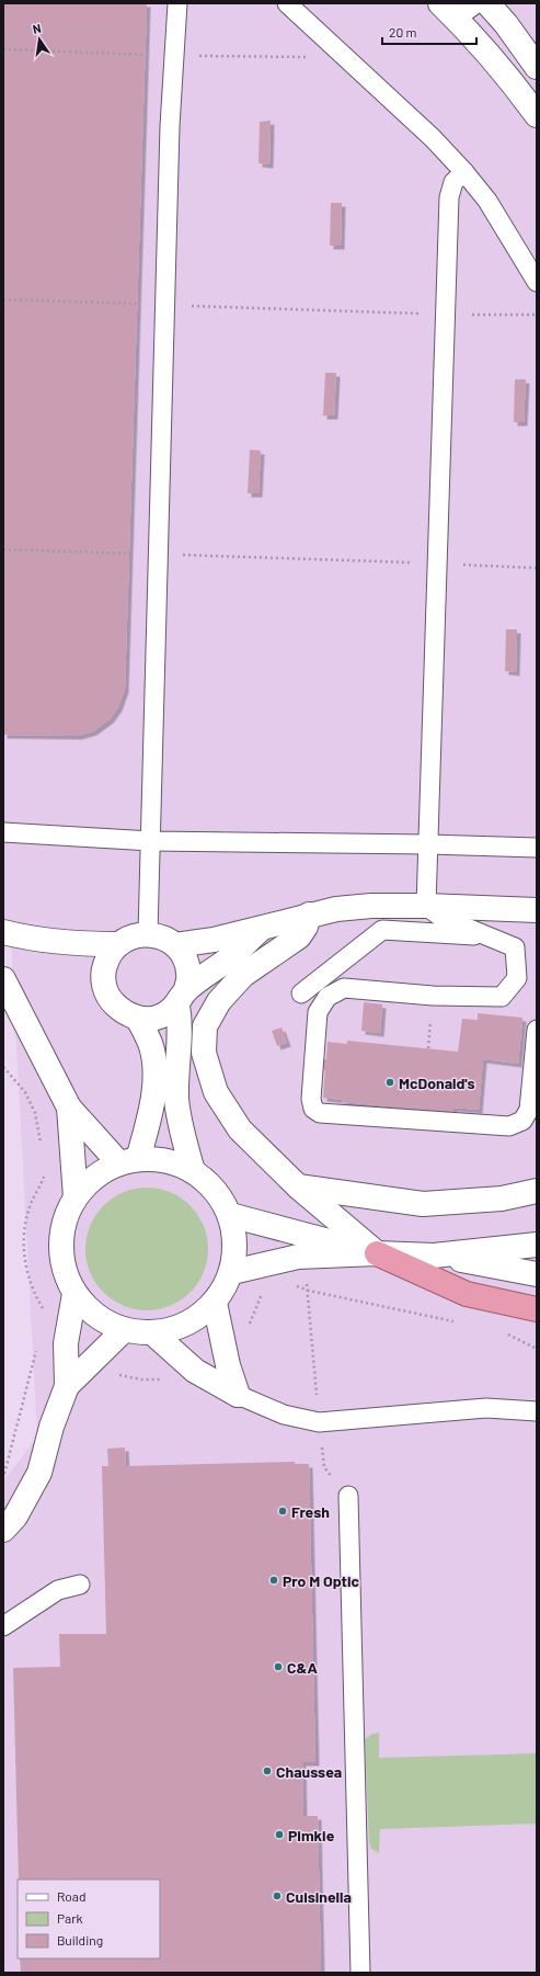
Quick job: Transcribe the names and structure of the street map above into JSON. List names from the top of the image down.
{
  "places": [
    "McDonald's",
    "Fresh",
    "Pro M Optic",
    "C&A",
    "Chaussea",
    "Pimkie",
    "Cuisinella"
  ],
  "legend": ["Road", "Park", "Building"],
  "scale_bar": "20 m",
  "north": "top"
}
